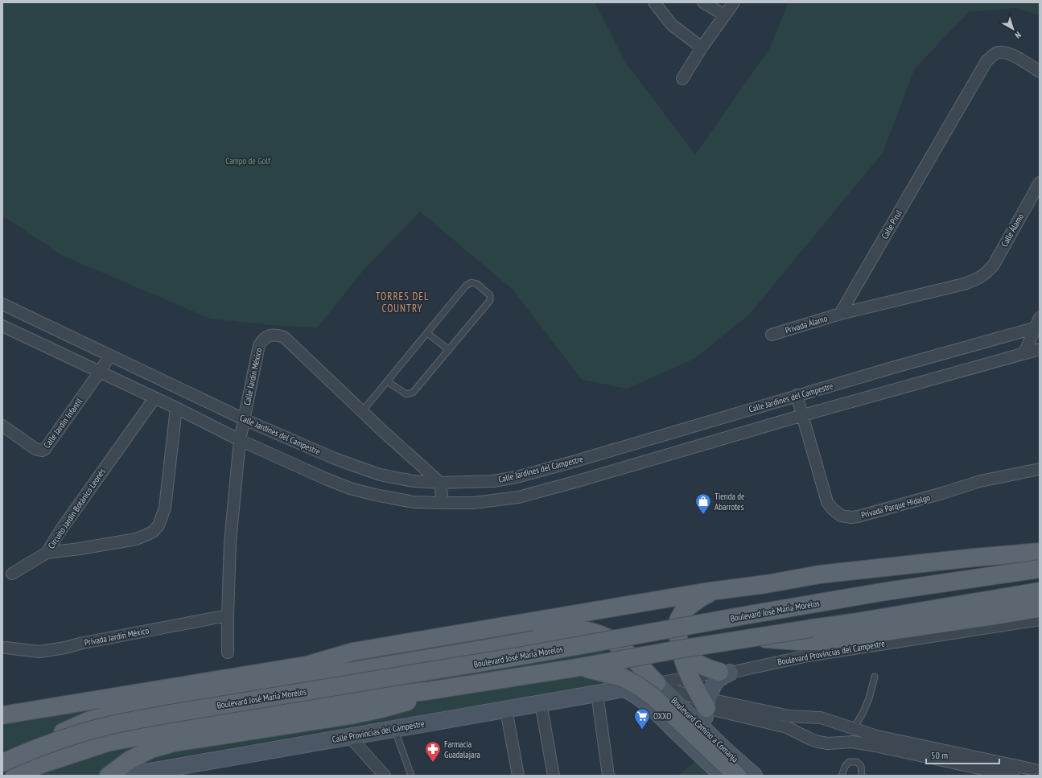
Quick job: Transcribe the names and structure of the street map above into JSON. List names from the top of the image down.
{
  "streets": {
    "main road": ["Boulevard José María Morelos"],
    "street": [
      "Calle Pirul",
      "Calle Álamo",
      "Privada Álamo",
      "Calle Jardín México",
      "Calle Jardines del Campestre",
      "Calle Jardín Infantil",
      "Privada Parque Hidalgo",
      "Circuito Jardín Botánico Leonés",
      "Privada Jardín México",
      "Boulevard Provincias del Campestre",
      "Boulevard Camino a Comanja",
      "Calle Provincias del Campestre"
    ]
  },
  "crossings": [
    ["Calle Pirul", "Calle Álamo"],
    ["Calle Pirul", "Privada Álamo"],
    ["Calle Álamo", "Privada Álamo"],
    ["Calle Jardín México", "Calle Jardines del Campestre"],
    ["Calle Jardín México", "Privada Jardín México"],
    ["Calle Jardines del Campestre", "Calle Jardín Infantil"],
    ["Calle Jardines del Campestre", "Privada Parque Hidalgo"],
    ["Boulevard Provincias del Campestre", "Boulevard Camino a Comanja"],
    ["Boulevard Provincias del Campestre", "Calle Provincias del Campestre"]
  ],
  "districts": ["TORRES DEL COUNTRY"],
  "parks": ["Campo de Golf"],
  "places": {
    "shop": ["Tienda de Abarrotes"],
    "supermarket": ["OXXO"],
    "pharmacy": ["Farmacia Guadalajara"]
  },
  "scale_bar": "50 m",
  "north": "bottom right"
}
